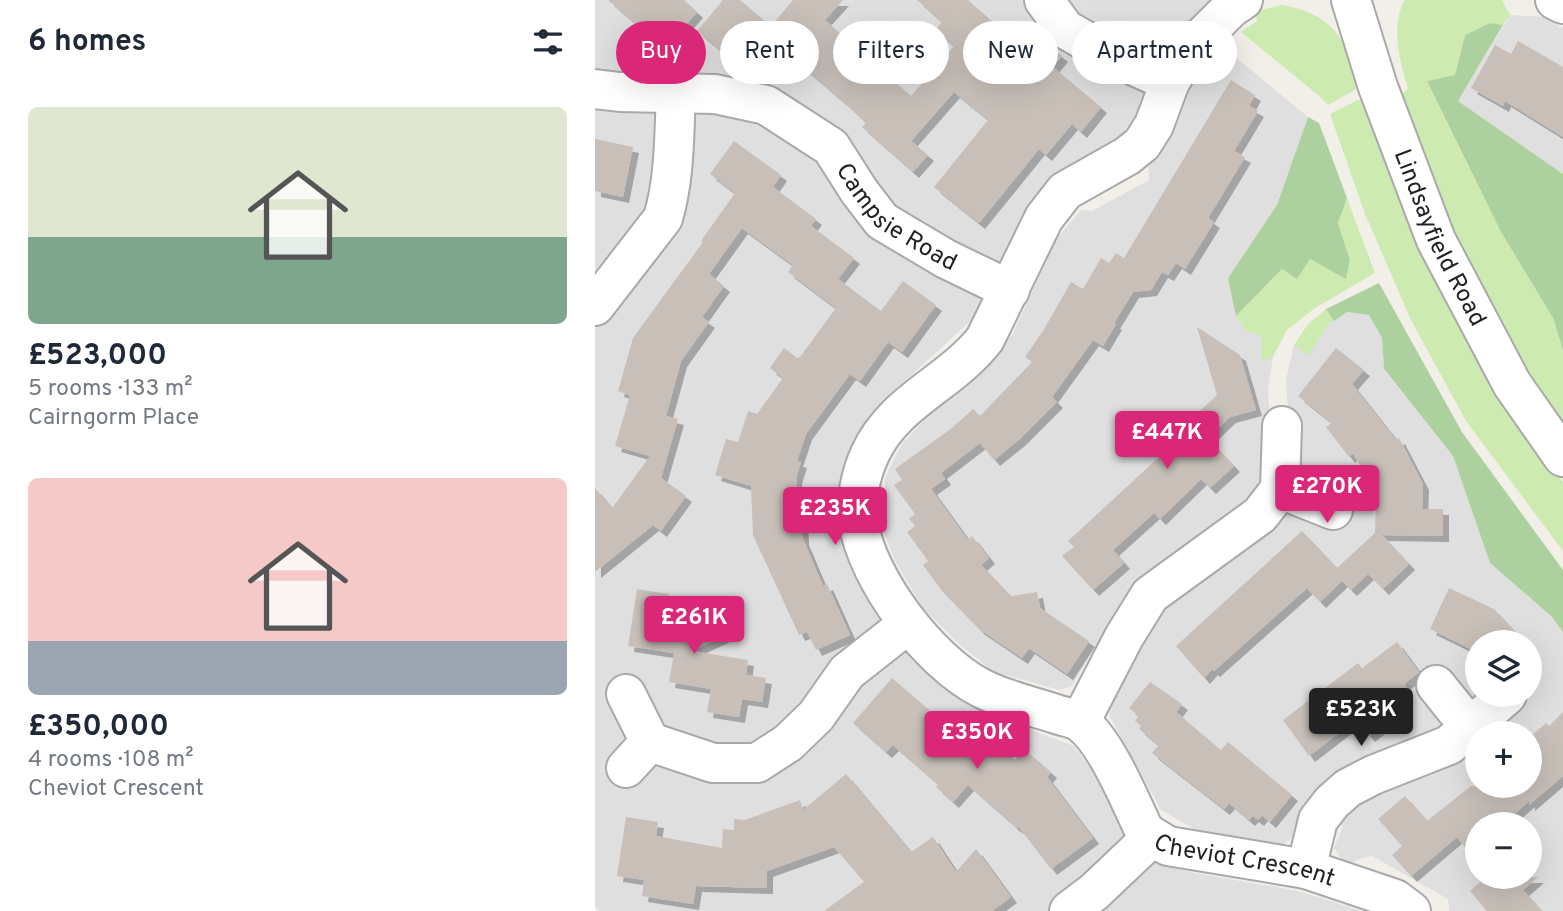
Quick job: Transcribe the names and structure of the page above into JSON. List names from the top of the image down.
{
  "streets": {
    "street": ["Campsie Road", "Lindsayfield Road", "Cheviot Crescent"]
  },
  "page": {
    "heading": "6 homes",
    "chip": [
      "Buy",
      "Rent",
      "Filters",
      "New",
      "Apartment"
    ],
    "list": [
      {
        "name": "£523,000",
        "note": "5 rooms · 133 m² · Cairngorm Place"
      },
      {
        "name": "£350,000",
        "note": "4 rooms · 108 m² · Cheviot Crescent"
      }
    ],
    "price": [
      "£447K",
      "£270K",
      "£235K",
      "£261K",
      "£523K",
      "£350K"
    ],
    "map_buttons": ["+", "−"]
  }
}
